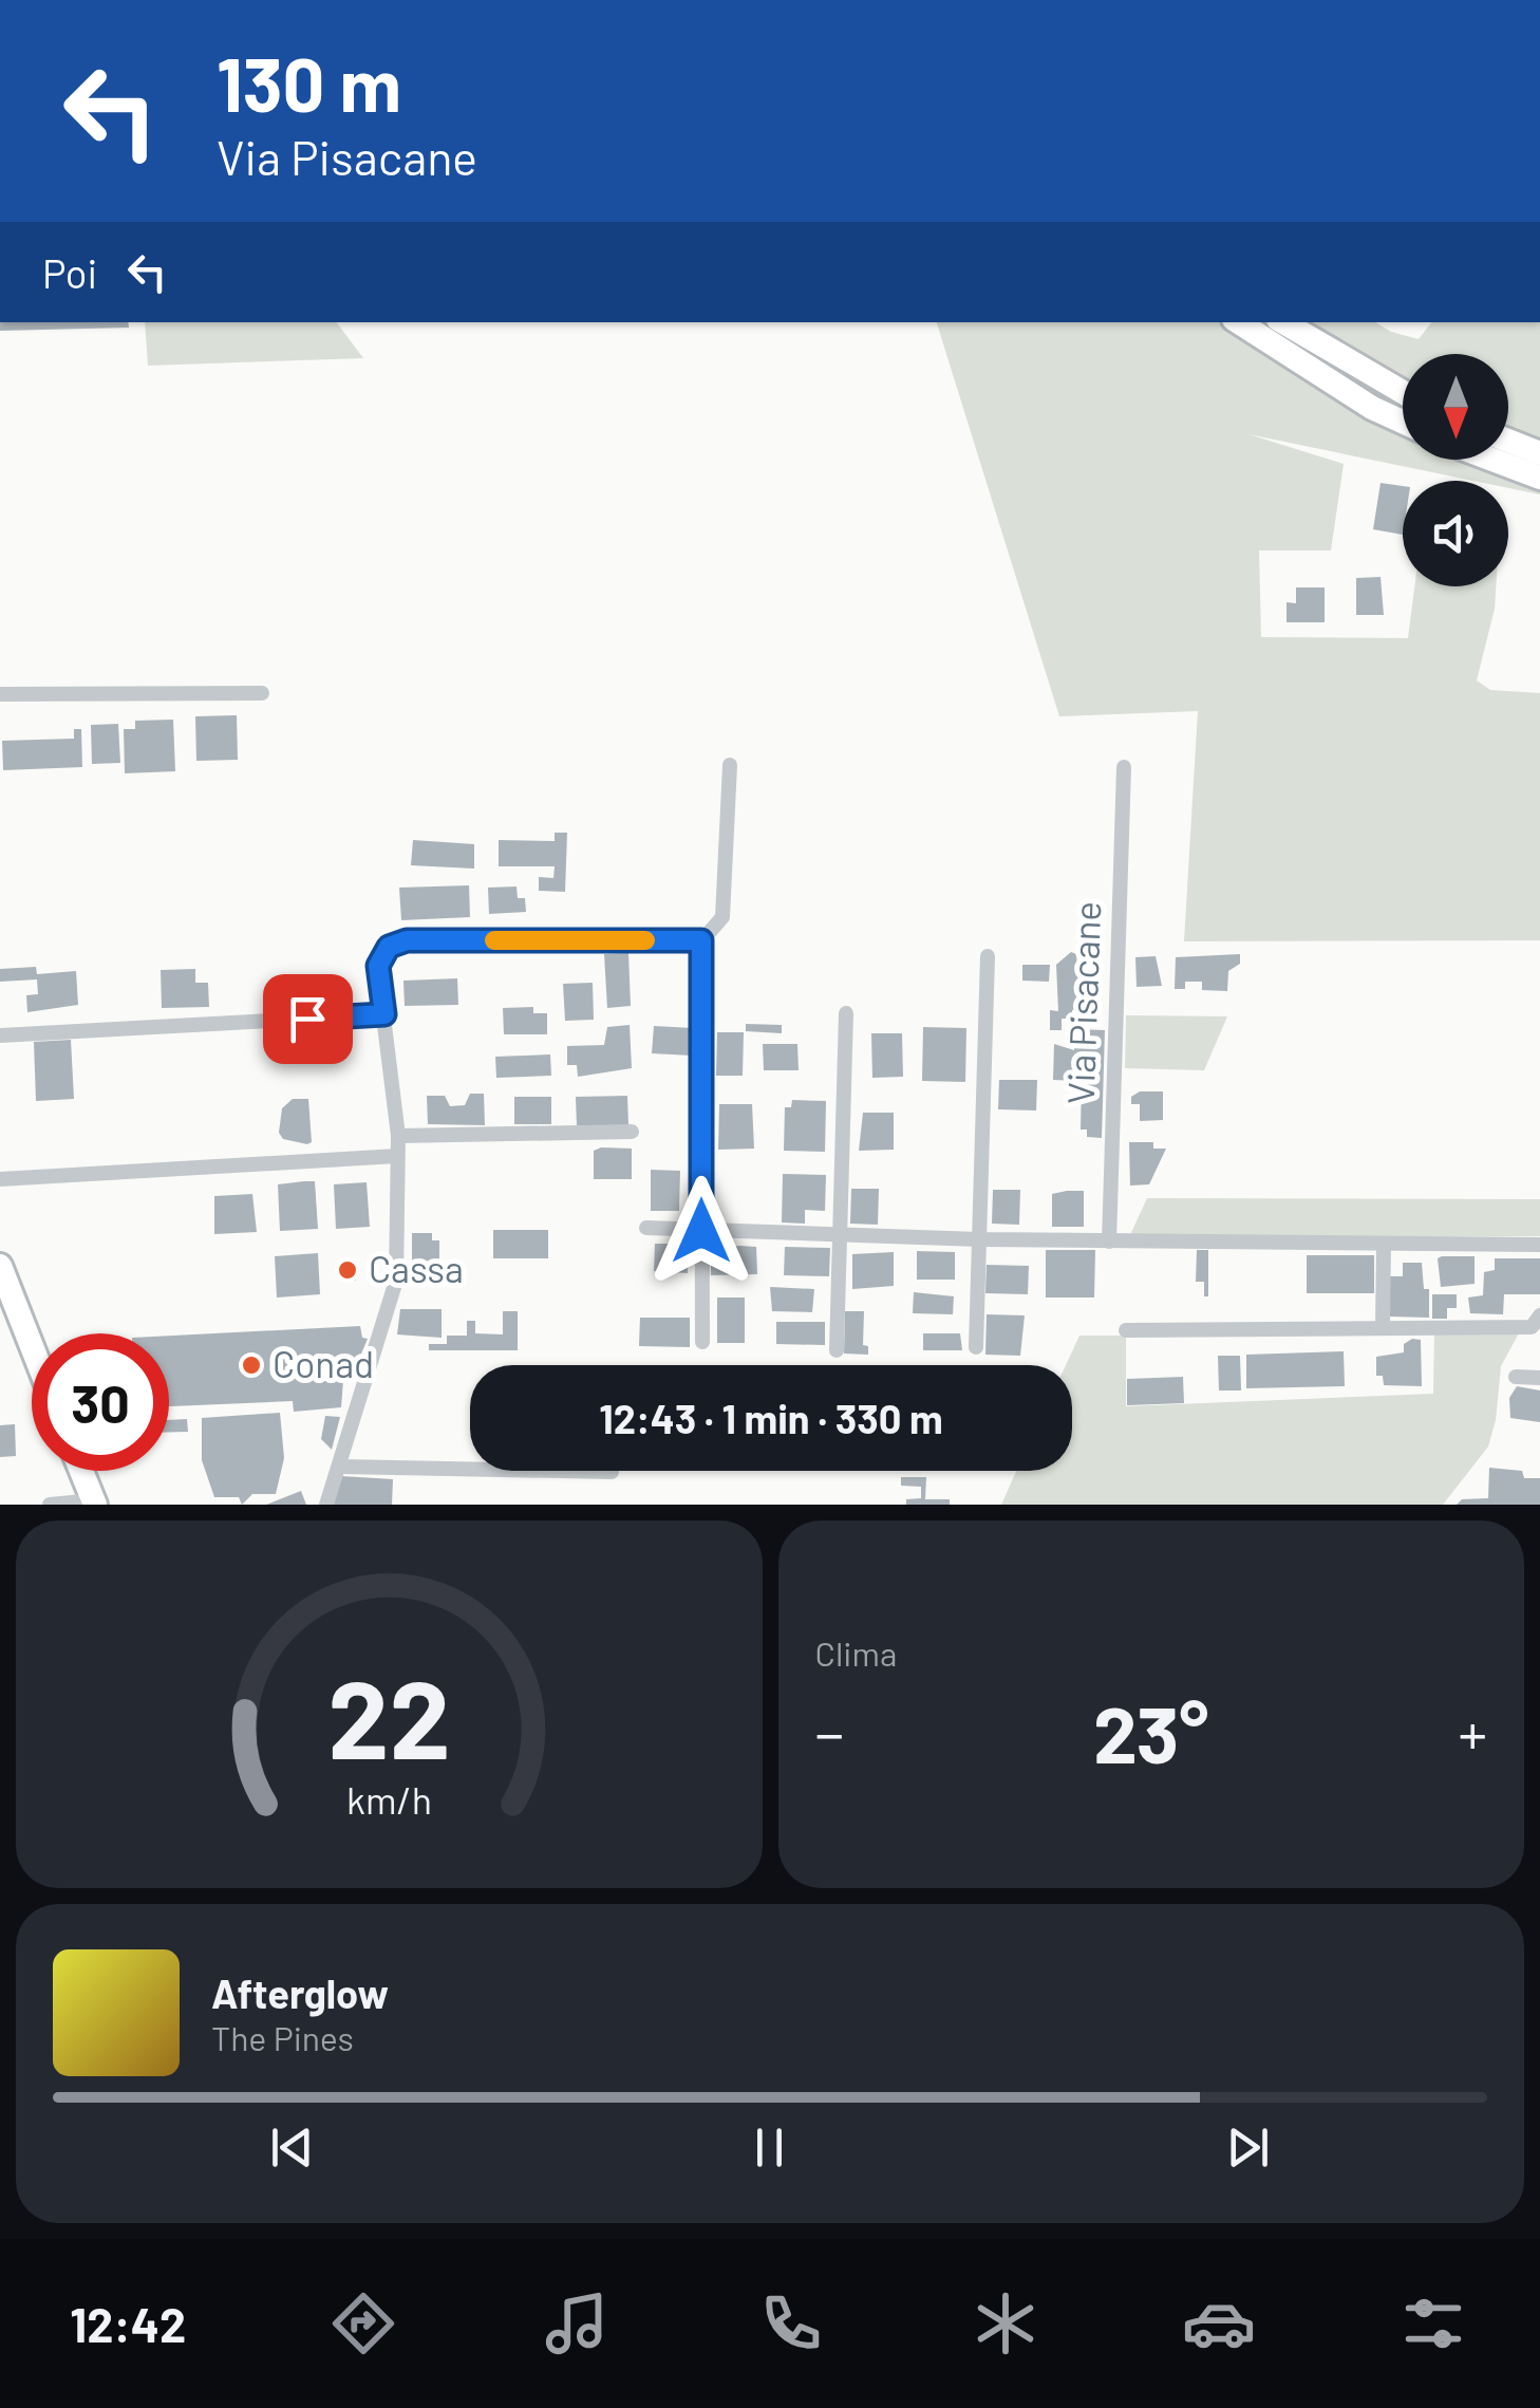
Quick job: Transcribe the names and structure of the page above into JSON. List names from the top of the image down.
{
  "streets": {
    "street": ["Via Pisacane"]
  },
  "places": ["Cassa", "Conad"],
  "north": "bottom",
  "page": {
    "turn": ["130 m", "Via Pisacane"],
    "then": "Poi",
    "limit": "30",
    "trip": "12:43 · 1 min · 330 m",
    "tile": "Clima",
    "heat": ["−", "23°", "+"],
    "song": ["Afterglow", "The Pines"],
    "tabs": "12:42",
    "gauge": ["22", "km/h"]
  }
}
